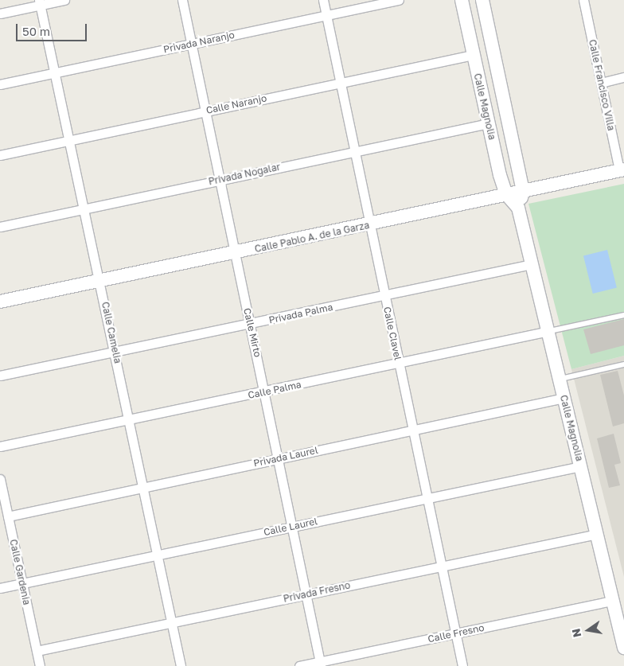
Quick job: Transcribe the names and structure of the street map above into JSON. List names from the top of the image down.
{
  "streets": {
    "street": [
      "Privada Naranjo",
      "Calle Francisco Villa",
      "Calle Naranjo",
      "Calle Magnolia",
      "Privada Nogalar",
      "Calle Pablo A. de la Garza",
      "Privada Palma",
      "Calle Camelia",
      "Calle Mirto",
      "Calle Clavel",
      "Calle Palma",
      "Privada Laurel",
      "Calle Laurel",
      "Calle Gardenia",
      "Privada Fresno",
      "Calle Fresno"
    ]
  },
  "crossings": [
    ["Privada Naranjo", "Calle Camelia"],
    ["Privada Naranjo", "Calle Mirto"],
    ["Privada Naranjo", "Calle Clavel"],
    ["Calle Francisco Villa", "Calle Pablo A. de la Garza"],
    ["Calle Naranjo", "Calle Magnolia"],
    ["Calle Naranjo", "Calle Camelia"],
    ["Calle Naranjo", "Calle Mirto"],
    ["Calle Naranjo", "Calle Clavel"],
    ["Calle Magnolia", "Privada Nogalar"],
    ["Calle Magnolia", "Calle Pablo A. de la Garza"],
    ["Calle Magnolia", "Privada Palma"],
    ["Calle Magnolia", "Calle Palma"],
    ["Calle Magnolia", "Privada Laurel"],
    ["Calle Magnolia", "Calle Laurel"],
    ["Calle Magnolia", "Privada Fresno"],
    ["Calle Magnolia", "Calle Fresno"],
    ["Privada Nogalar", "Calle Camelia"],
    ["Privada Nogalar", "Calle Mirto"],
    ["Privada Nogalar", "Calle Clavel"],
    ["Calle Pablo A. de la Garza", "Calle Camelia"],
    ["Calle Pablo A. de la Garza", "Calle Mirto"],
    ["Calle Pablo A. de la Garza", "Calle Clavel"],
    ["Privada Palma", "Calle Camelia"],
    ["Privada Palma", "Calle Mirto"],
    ["Privada Palma", "Calle Clavel"],
    ["Calle Camelia", "Calle Palma"],
    ["Calle Camelia", "Privada Laurel"],
    ["Calle Camelia", "Calle Laurel"],
    ["Calle Camelia", "Privada Fresno"],
    ["Calle Mirto", "Calle Palma"],
    ["Calle Mirto", "Privada Laurel"],
    ["Calle Mirto", "Calle Laurel"],
    ["Calle Mirto", "Privada Fresno"],
    ["Calle Mirto", "Calle Fresno"],
    ["Calle Clavel", "Calle Palma"],
    ["Calle Clavel", "Privada Laurel"],
    ["Calle Clavel", "Calle Laurel"],
    ["Calle Clavel", "Privada Fresno"],
    ["Calle Clavel", "Calle Fresno"],
    ["Privada Laurel", "Calle Gardenia"],
    ["Calle Laurel", "Calle Gardenia"],
    ["Calle Gardenia", "Privada Fresno"]
  ],
  "scale_bar": "50 m",
  "north": "left"
}
